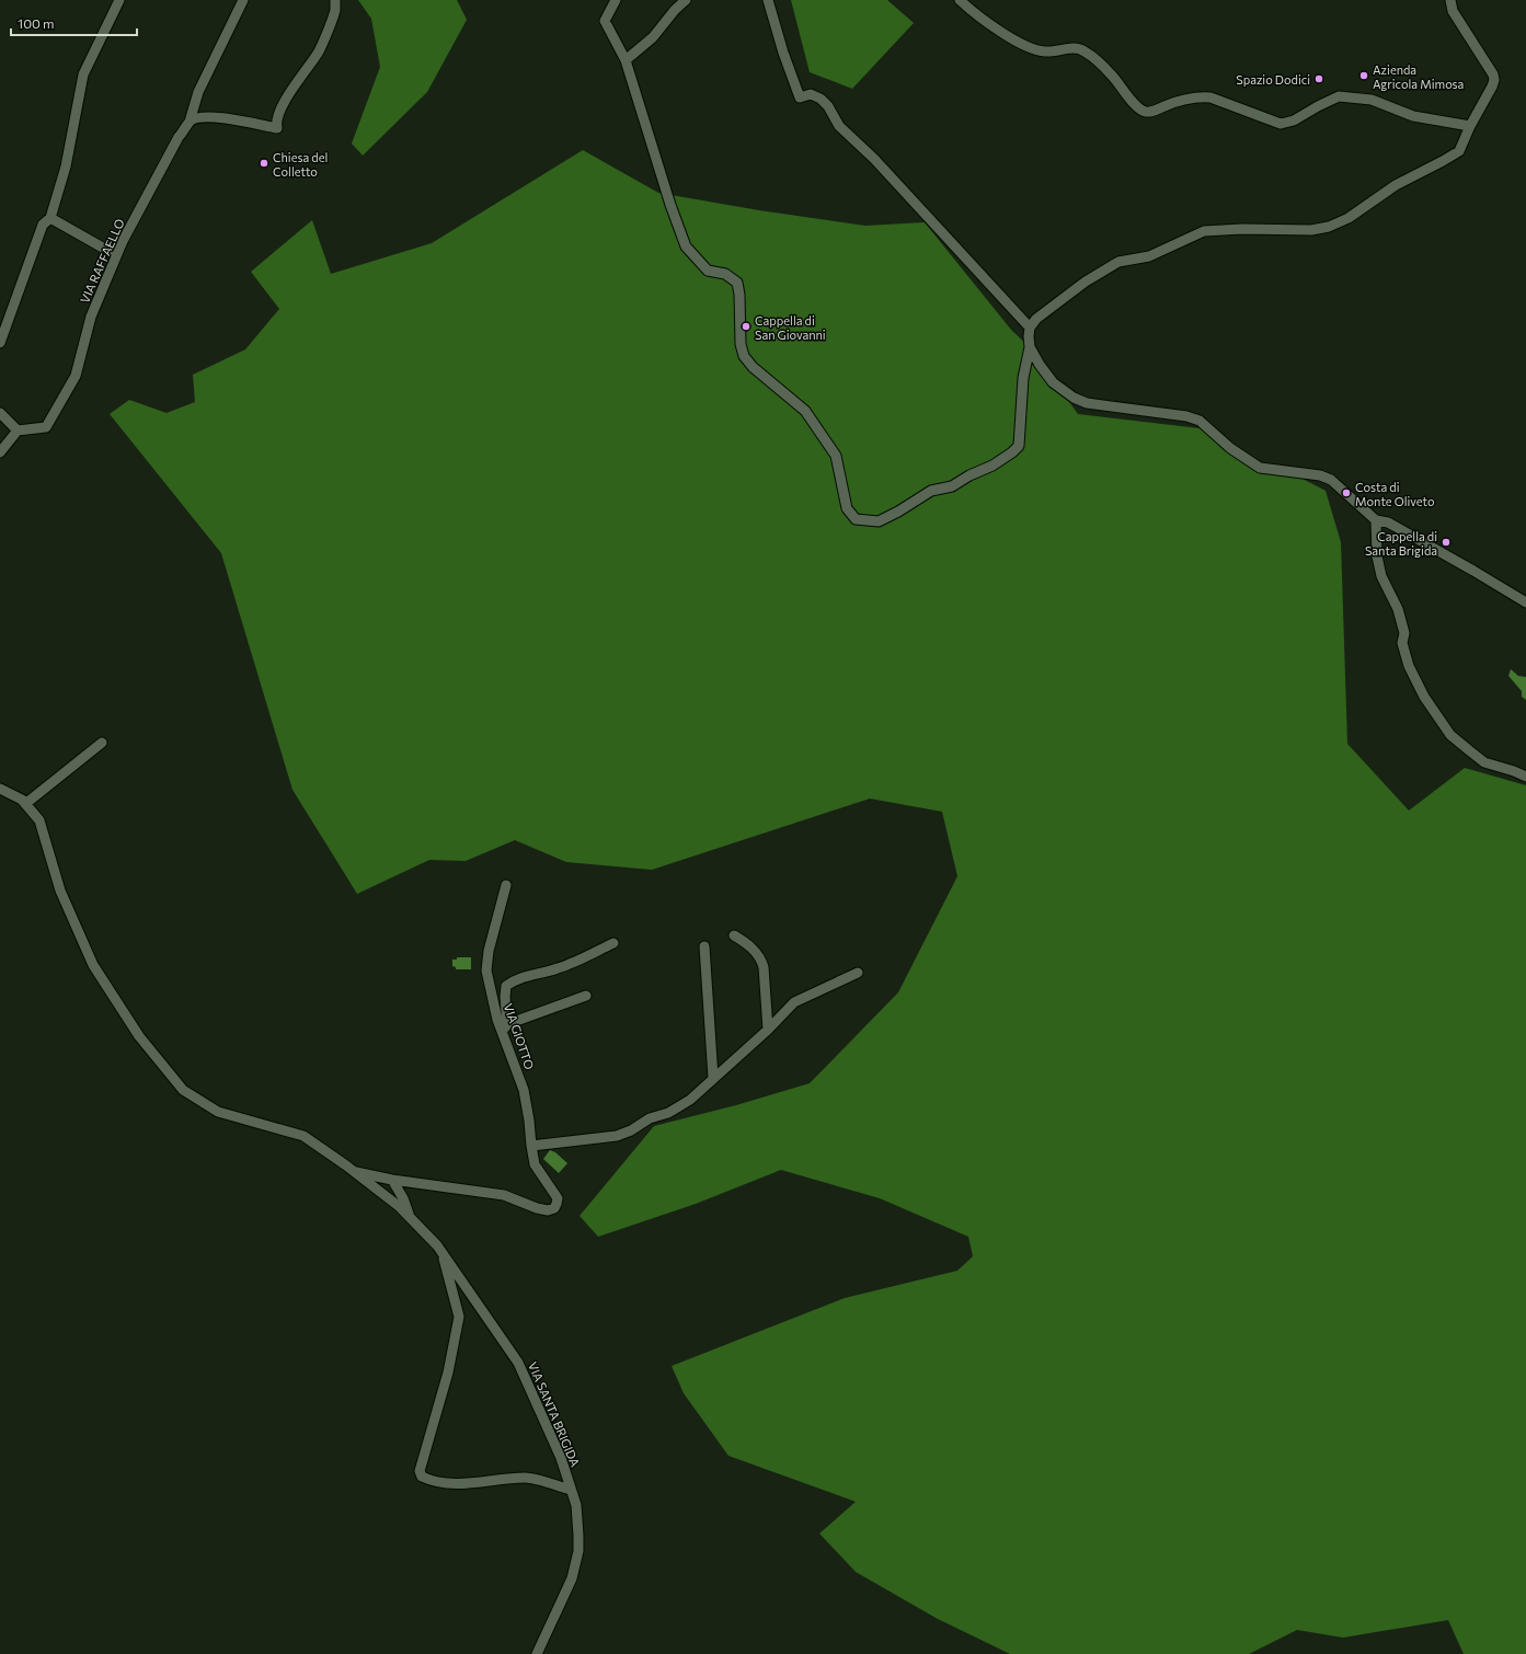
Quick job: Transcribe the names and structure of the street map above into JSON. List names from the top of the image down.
{
  "streets": {
    "street": ["VIA RAFFAELLO", "VIA GIOTTO", "VIA SANTA BRIGIDA"]
  },
  "places": [
    "Azienda Agricola Mimosa",
    "Spazio Dodici",
    "Chiesa del Colletto",
    "Cappella di San Giovanni",
    "Costa di Monte Oliveto",
    "Cappella di Santa Brigida"
  ],
  "scale_bar": "100 m"
}
